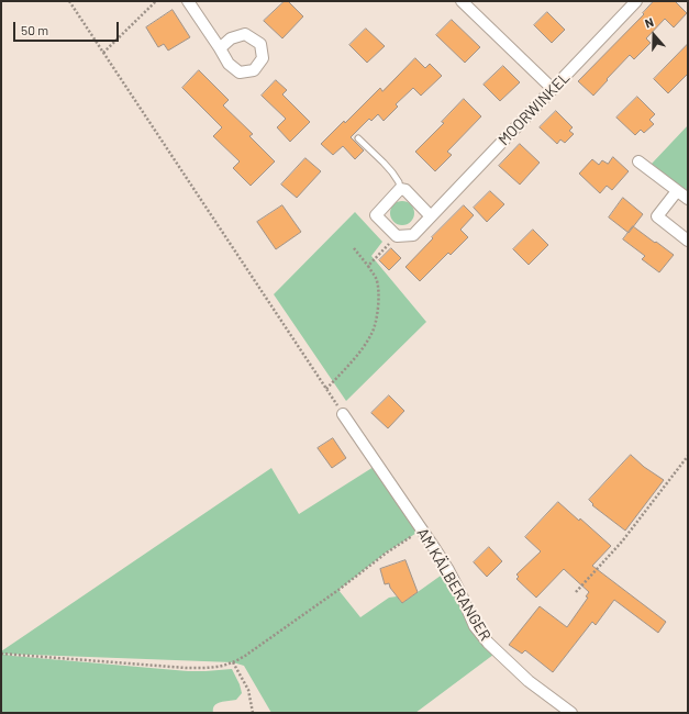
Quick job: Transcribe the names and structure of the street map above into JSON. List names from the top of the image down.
{
  "streets": {
    "street": ["MOORWINKEL", "AM KÄLBERANGER"]
  },
  "scale_bar": "50 m",
  "north": "top"
}
